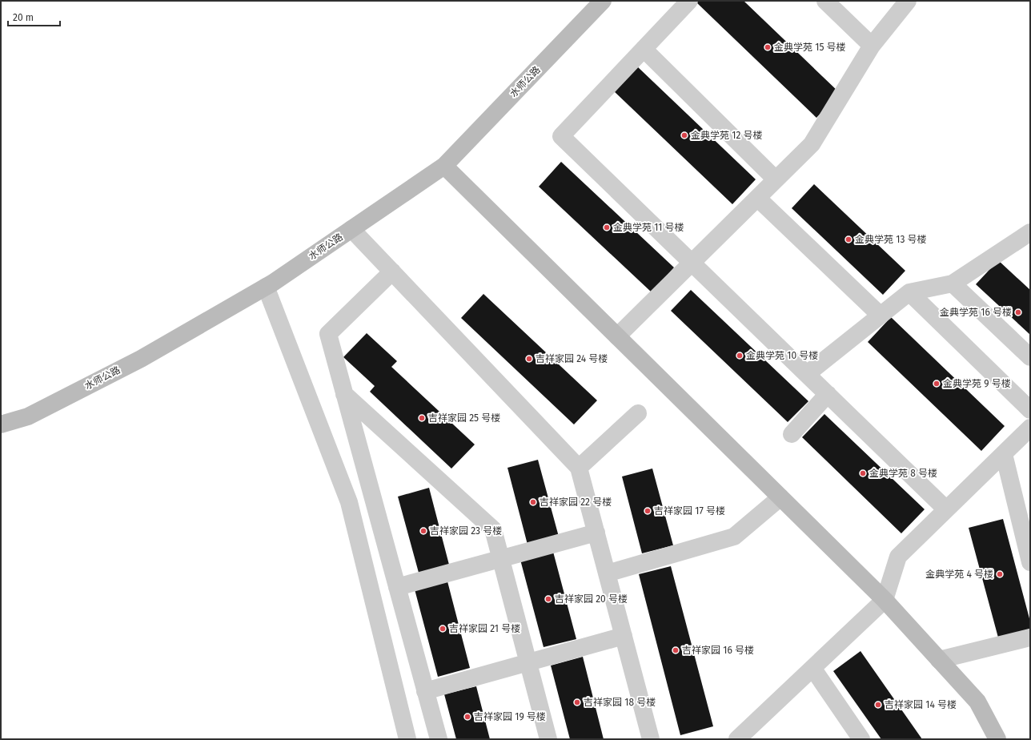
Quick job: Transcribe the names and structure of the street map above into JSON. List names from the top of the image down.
{
  "streets": {
    "street": ["水师公路"]
  },
  "places": [
    "金典学苑 15 号楼",
    "金典学苑 12 号楼",
    "金典学苑 11 号楼",
    "金典学苑 13 号楼",
    "金典学苑 16 号楼",
    "金典学苑 10 号楼",
    "吉祥家园 24 号楼",
    "金典学苑 9 号楼",
    "吉祥家园 25 号楼",
    "金典学苑 8 号楼",
    "吉祥家园 22 号楼",
    "吉祥家园 17 号楼",
    "吉祥家园 23 号楼",
    "金典学苑 4 号楼",
    "吉祥家园 20 号楼",
    "吉祥家园 21 号楼",
    "吉祥家园 16 号楼",
    "吉祥家园 18 号楼",
    "吉祥家园 14 号楼",
    "吉祥家园 19 号楼"
  ],
  "scale_bar": "20 m"
}
